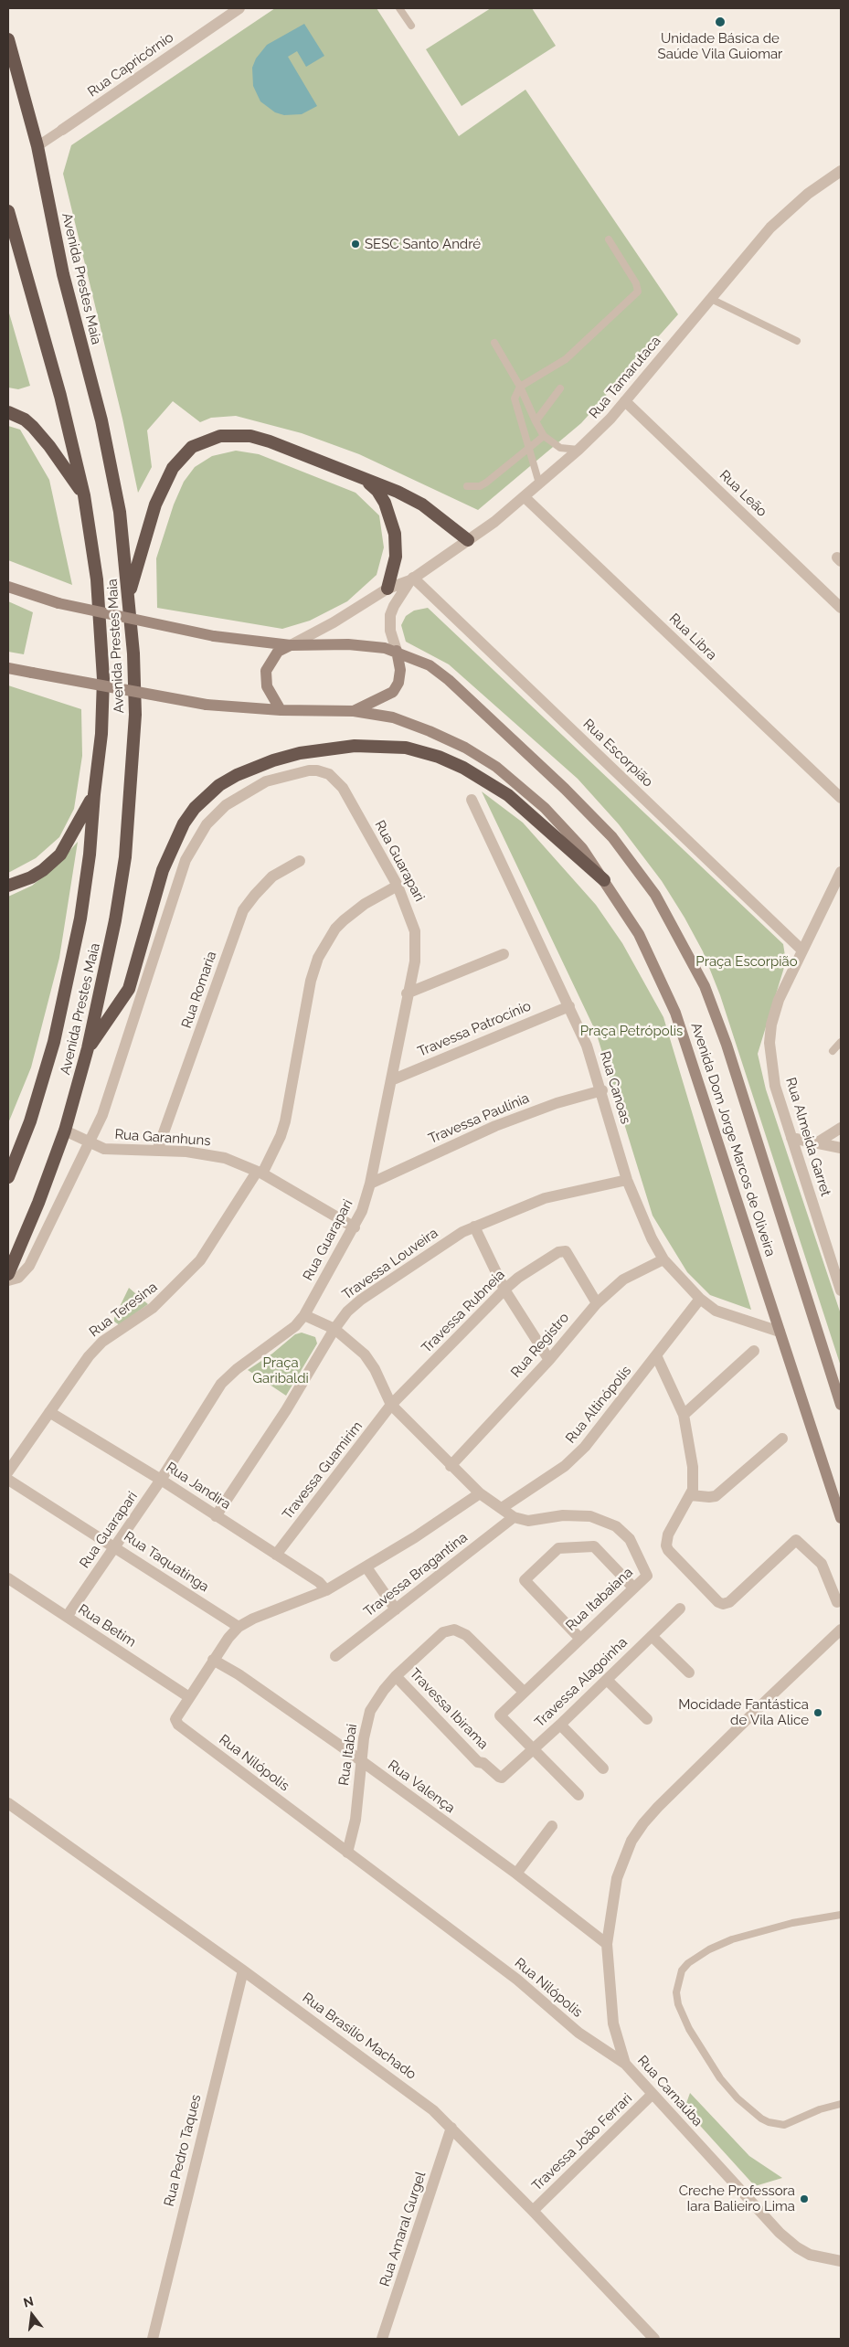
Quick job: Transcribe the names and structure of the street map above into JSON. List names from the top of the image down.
{
  "streets": {
    "highway": ["Avenida Prestes Maia"],
    "main road": ["Avenida Dom Jorge Marcos de Oliveira"],
    "street": [
      "Rua Capricórnio",
      "Rua Tamarutaca",
      "Rua Leão",
      "Rua Libra",
      "Rua Escorpião",
      "Rua Guarapari",
      "Rua Romaria",
      "Travessa Patrocínio",
      "Rua Canoas",
      "Travessa Paulínia",
      "Rua Almeida Garret",
      "Rua Garanhuns",
      "Travessa Louveira",
      "Rua Teresina",
      "Travessa Rubneia",
      "Rua Registro",
      "Rua Altinópolis",
      "Travessa Guamirim",
      "Rua Jandira",
      "Rua Taquatinga",
      "Travessa Bragantina",
      "Rua Itabaiana",
      "Rua Betim",
      "Travessa Alagoinha",
      "Travessa Ibirama",
      "Rua Itabai",
      "Rua Nilópolis",
      "Rua Valença",
      "Rua Brasílio Machado",
      "Rua Carnaúba",
      "Travessa João Ferrari",
      "Rua Pedro Taques",
      "Rua Amaral Gurgel"
    ]
  },
  "crossings": [
    ["Rua Capricórnio", "Avenida Prestes Maia"],
    ["Avenida Prestes Maia", "Rua Garanhuns"],
    ["Rua Tamarutaca", "Rua Leão"],
    ["Rua Tamarutaca", "Rua Libra"],
    ["Rua Tamarutaca", "Rua Escorpião"],
    ["Rua Tamarutaca", "Avenida Dom Jorge Marcos de Oliveira"],
    ["Rua Escorpião", "Rua Almeida Garret"],
    ["Rua Guarapari", "Travessa Patrocínio"],
    ["Rua Guarapari", "Travessa Paulínia"],
    ["Rua Guarapari", "Rua Garanhuns"],
    ["Rua Guarapari", "Rua Teresina"],
    ["Rua Guarapari", "Rua Jandira"],
    ["Rua Guarapari", "Rua Taquatinga"],
    ["Rua Guarapari", "Rua Betim"],
    ["Rua Romaria", "Rua Garanhuns"],
    ["Travessa Patrocínio", "Rua Canoas"],
    ["Rua Canoas", "Travessa Paulínia"],
    ["Rua Canoas", "Avenida Dom Jorge Marcos de Oliveira"],
    ["Rua Canoas", "Travessa Louveira"],
    ["Rua Canoas", "Rua Registro"],
    ["Rua Canoas", "Rua Altinópolis"],
    ["Rua Garanhuns", "Rua Teresina"],
    ["Travessa Louveira", "Rua Jandira"],
    ["Rua Teresina", "Rua Jandira"],
    ["Travessa Rubneia", "Rua Registro"],
    ["Travessa Rubneia", "Travessa Guamirim"],
    ["Travessa Guamirim", "Rua Jandira"],
    ["Rua Jandira", "Rua Nilópolis"],
    ["Rua Taquatinga", "Rua Nilópolis"],
    ["Travessa Bragantina", "Rua Itabaiana"],
    ["Rua Itabaiana", "Travessa Alagoinha"],
    ["Rua Itabaiana", "Rua Itabai"],
    ["Rua Betim", "Rua Nilópolis"],
    ["Travessa Alagoinha", "Travessa Ibirama"],
    ["Travessa Ibirama", "Rua Itabai"],
    ["Rua Itabai", "Rua Nilópolis"],
    ["Rua Itabai", "Rua Valença"],
    ["Rua Nilópolis", "Rua Valença"],
    ["Rua Nilópolis", "Rua Carnaúba"],
    ["Rua Valença", "Rua Carnaúba"],
    ["Rua Brasílio Machado", "Travessa João Ferrari"],
    ["Rua Brasílio Machado", "Rua Pedro Taques"],
    ["Rua Brasílio Machado", "Rua Amaral Gurgel"],
    ["Rua Carnaúba", "Travessa João Ferrari"]
  ],
  "parks": ["Praça Escorpião", "Praça Petrópolis", "Praça Garibaldi"],
  "places": [
    "Unidade Básica de Saúde Vila Guiomar",
    "SESC Santo André",
    "Mocidade Fantástica de Vila Alice",
    "Creche Professora Iara Balieiro Lima"
  ],
  "north": "top"
}
